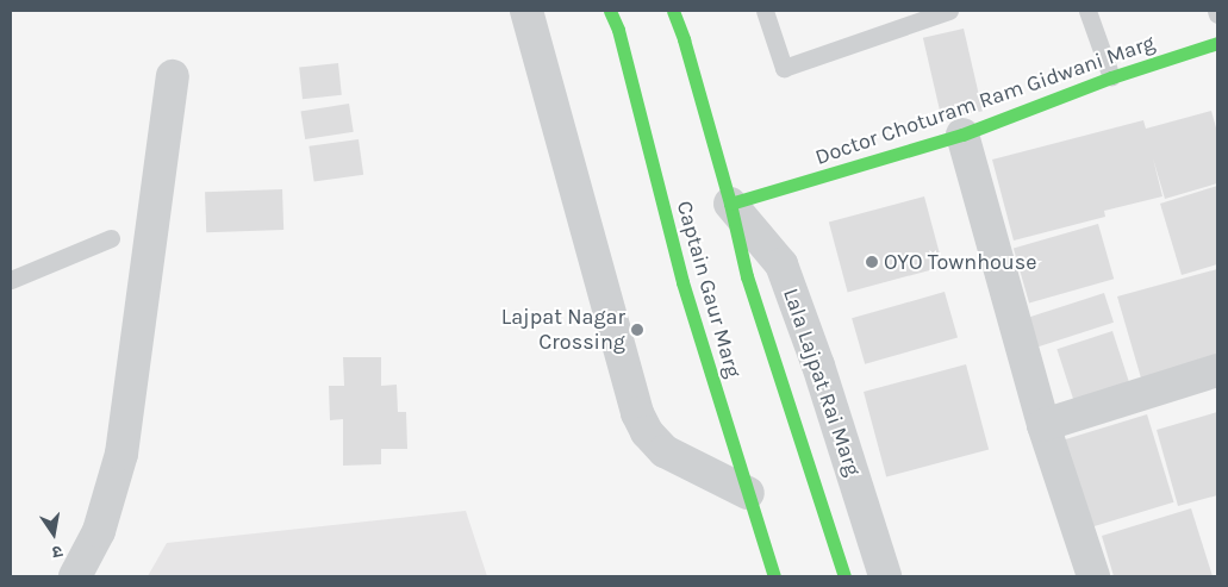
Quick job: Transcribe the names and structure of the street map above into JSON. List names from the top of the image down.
{
  "streets": {
    "main road": ["Doctor Choturam Ram Gidwani Marg", "Captain Gaur Marg"],
    "street": ["Lala Lajpat Rai Marg"]
  },
  "crossings": [
    ["Doctor Choturam Ram Gidwani Marg", "Lala Lajpat Rai Marg"]
  ],
  "places": ["OYO Townhouse", "Lajpat Nagar Crossing"],
  "north": "bottom"
}
